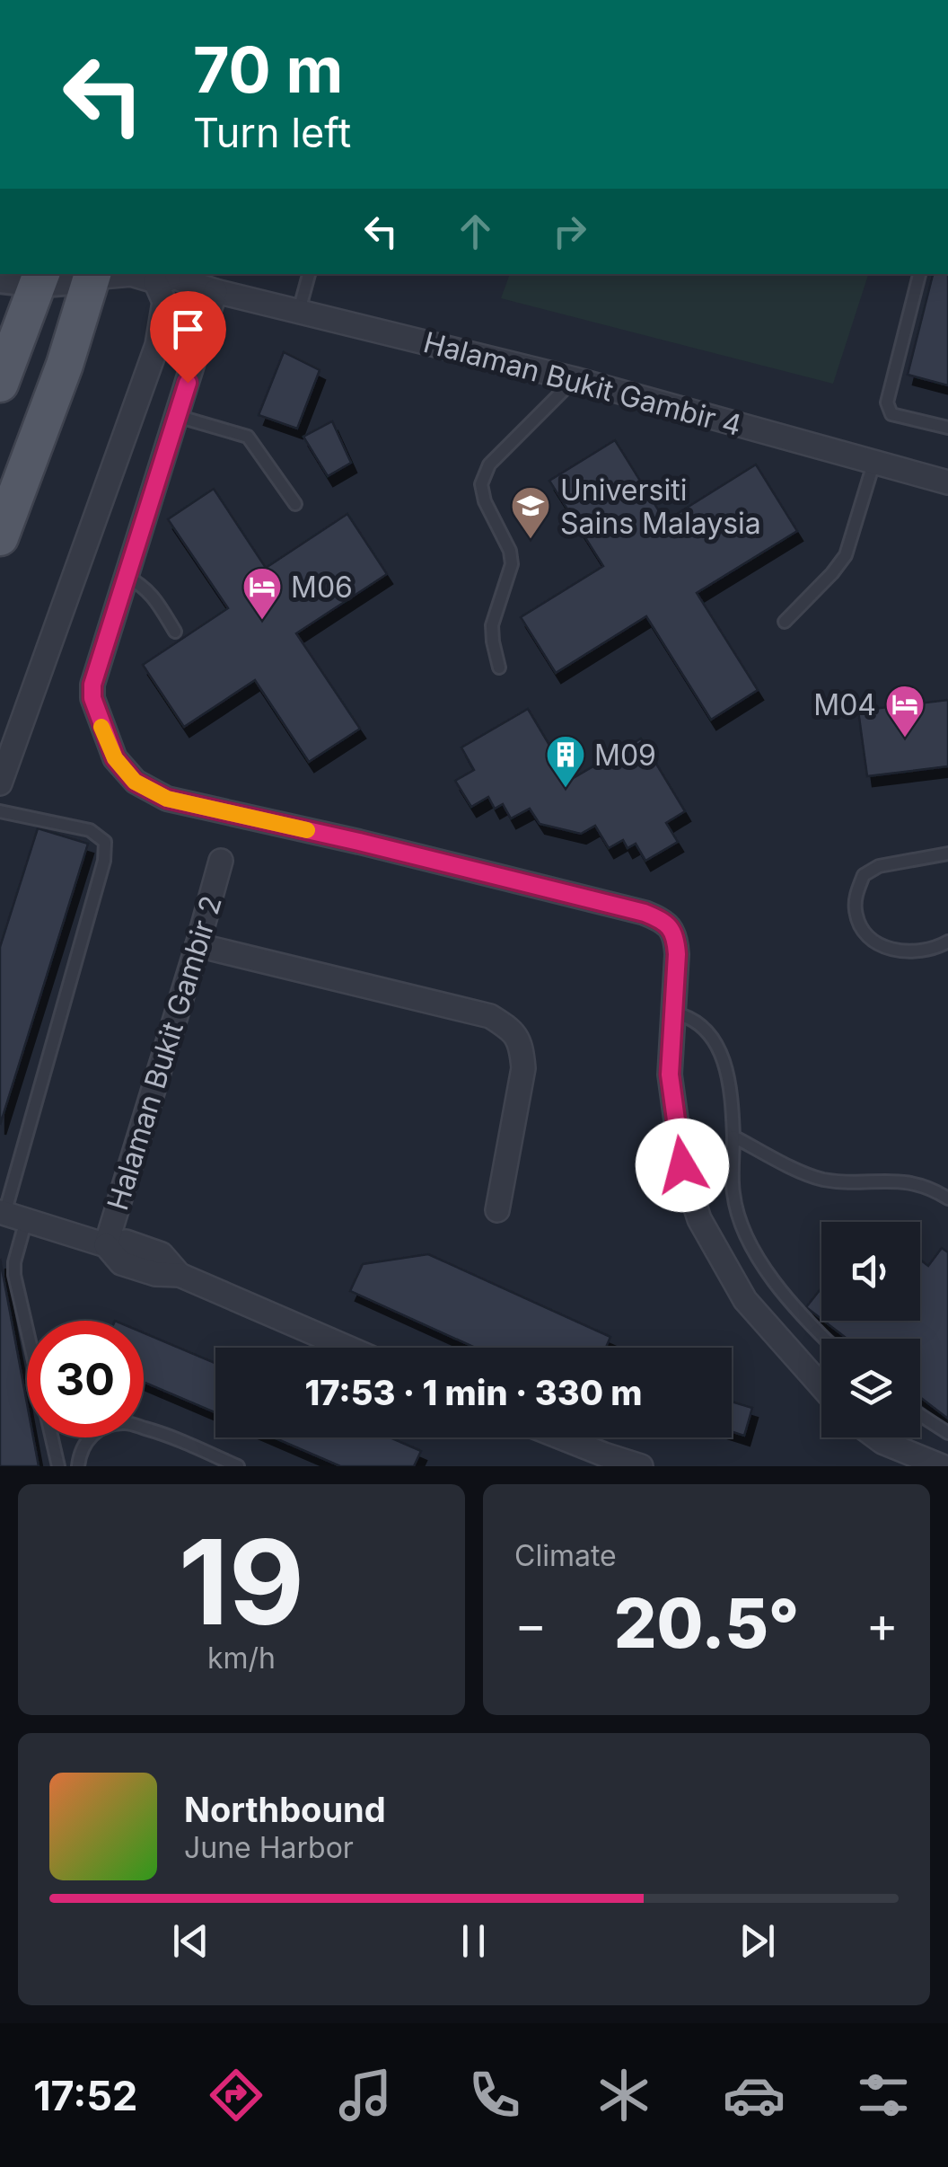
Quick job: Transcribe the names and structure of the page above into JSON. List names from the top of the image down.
{
  "streets": {
    "street": ["Halaman Bukit Gambir 4", "Halaman Bukit Gambir 2"]
  },
  "places": {
    "school or university": ["Universiti Sains Malaysia"],
    "hotel": ["M06", "M04"],
    "building": ["M09"]
  },
  "page": {
    "turn": ["70 m", "Turn left"],
    "limit": "30",
    "trip": "17:53 · 1 min · 330 m",
    "tile": [
      ["19", "km/h"],
      "Climate"
    ],
    "heat": ["−", "20.5°", "+"],
    "song": ["Northbound", "June Harbor"],
    "tabs": "17:52"
  }
}
